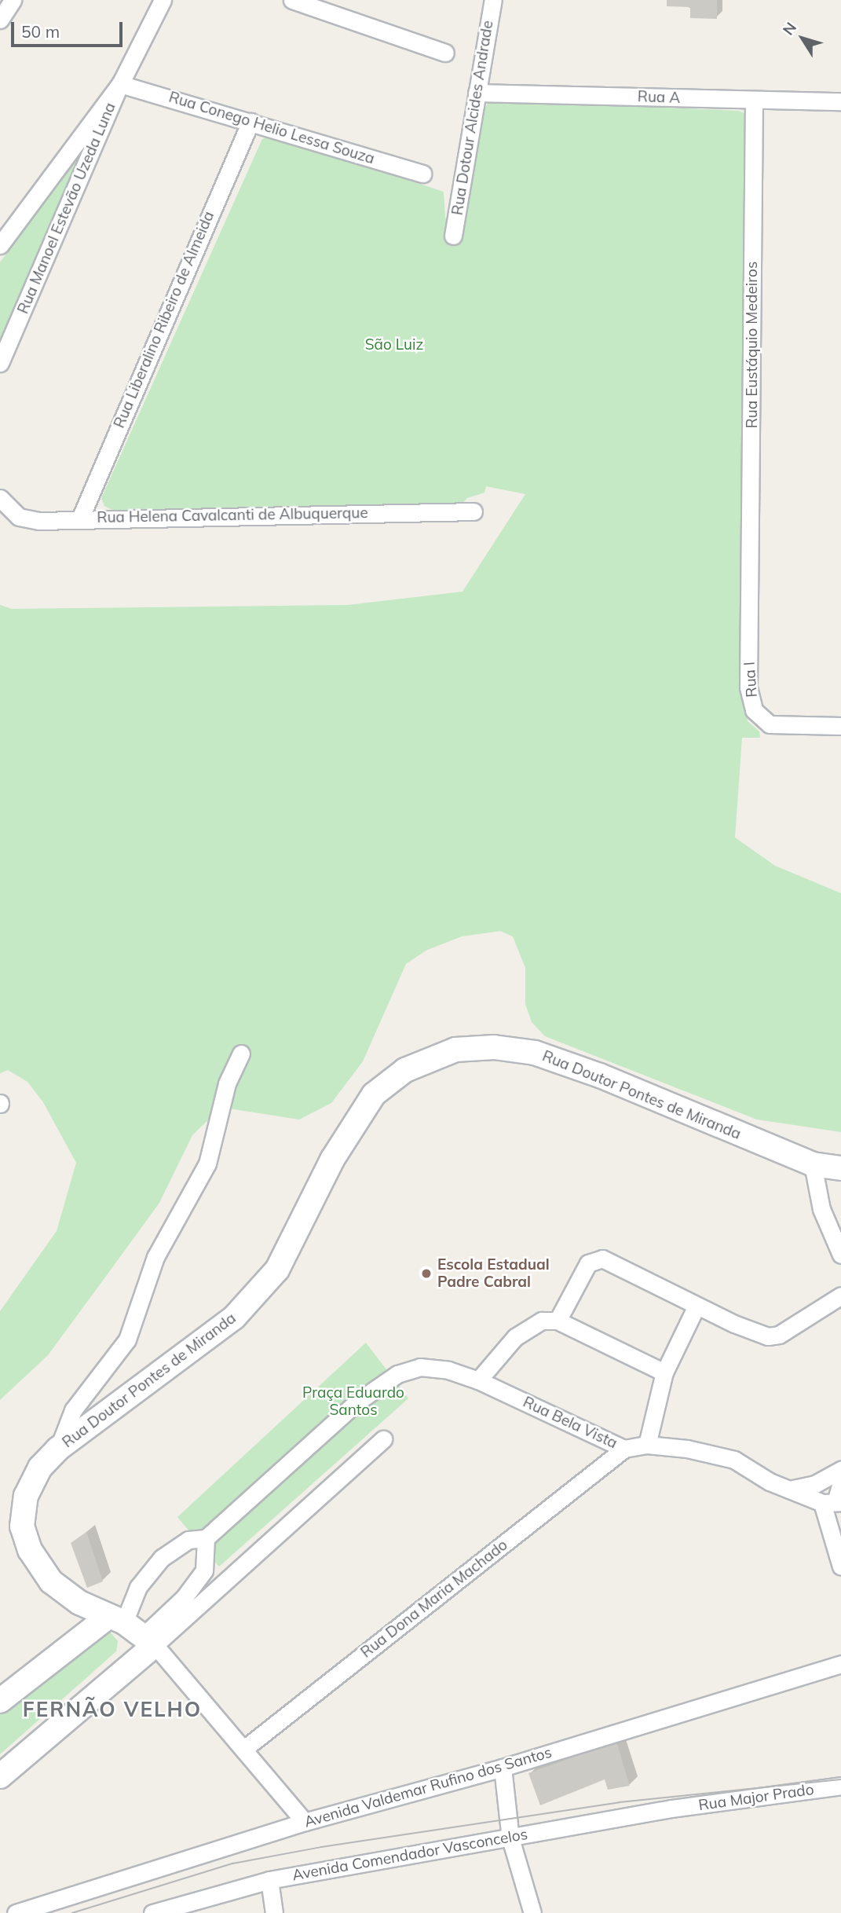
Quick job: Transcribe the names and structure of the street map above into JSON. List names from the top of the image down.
{
  "streets": {
    "street": [
      "Rua A",
      "Rua Dotour Alcides Andrade",
      "Rua Conego Helio Lessa Souza",
      "Rua Manoel Estevão Uzeda Luna",
      "Rua Liberalino Ribeiro de Almeida",
      "Rua Eustáquio Medeiros",
      "Rua Helena Cavalcanti de Albuquerque",
      "Rua I",
      "Rua Doutor Pontes de Miranda",
      "Rua Bela Vista",
      "Rua Dona Maria Machado",
      "Avenida Valdemar Rufino dos Santos",
      "Rua Major Prado",
      "Avenida Comendador Vasconcelos"
    ]
  },
  "crossings": [
    ["Rua A", "Rua Dotour Alcides Andrade"],
    ["Rua A", "Rua Eustáquio Medeiros"],
    ["Rua Conego Helio Lessa Souza", "Rua Manoel Estevão Uzeda Luna"],
    ["Rua Conego Helio Lessa Souza", "Rua Liberalino Ribeiro de Almeida"],
    ["Rua Liberalino Ribeiro de Almeida", "Rua Helena Cavalcanti de Albuquerque"],
    ["Rua Eustáquio Medeiros", "Rua I"],
    ["Rua Bela Vista", "Rua Dona Maria Machado"],
    ["Rua Major Prado", "Avenida Comendador Vasconcelos"]
  ],
  "districts": ["FERNÃO VELHO"],
  "parks": ["São Luiz", "Praça Eduardo Santos"],
  "places": ["Escola Estadual Padre Cabral"],
  "scale_bar": "50 m",
  "north": "top left"
}
